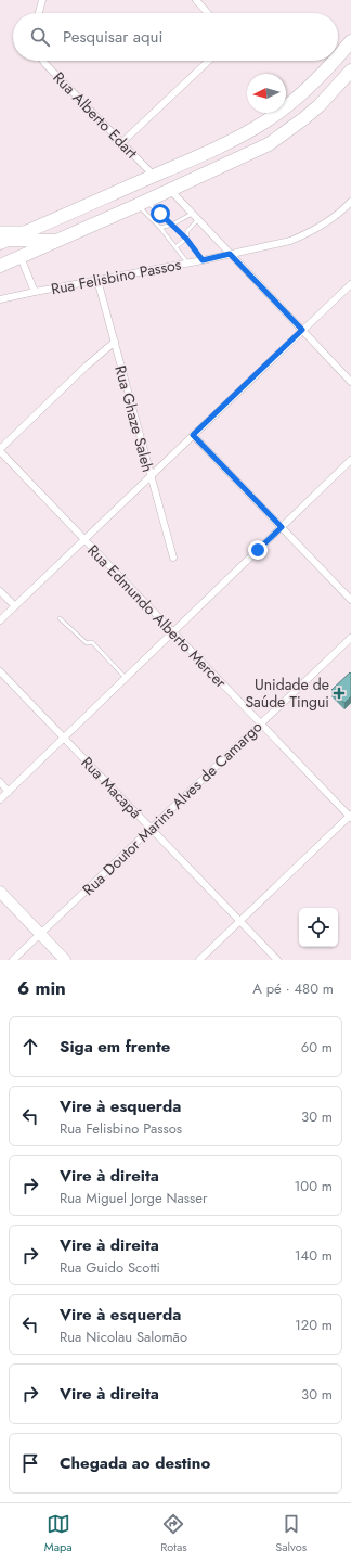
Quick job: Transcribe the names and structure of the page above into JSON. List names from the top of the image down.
{
  "streets": {
    "street": [
      "Rua Alberto Edart",
      "Rua Felisbino Passos",
      "Rua Ghaze Saleh",
      "Rua Edmundo Alberto Mercer",
      "Rua Macapá",
      "Rua Doutor Marins Alves de Camargo"
    ]
  },
  "crossings": [
    ["Rua Felisbino Passos", "Rua Ghaze Saleh"],
    ["Rua Edmundo Alberto Mercer", "Rua Doutor Marins Alves de Camargo"],
    ["Rua Macapá", "Rua Doutor Marins Alves de Camargo"]
  ],
  "places": {
    "health": ["Unidade de Saúde Tingui"]
  },
  "north": "left",
  "page": {
    "search": "Pesquisar aqui",
    "heading": ["6 min", "A pé · 480 m"],
    "list": [
      ["Siga em frente", "60 m"],
      ["Vire à esquerda", "Rua Felisbino Passos", "30 m"],
      ["Vire à direita", "Rua Miguel Jorge Nasser", "100 m"],
      ["Vire à direita", "Rua Guido Scotti", "140 m"],
      ["Vire à esquerda", "Rua Nicolau Salomão", "120 m"],
      ["Vire à direita", "30 m"],
      "Chegada ao destino"
    ],
    "nav": ["Mapa", "Rotas", "Salvos"]
  }
}
